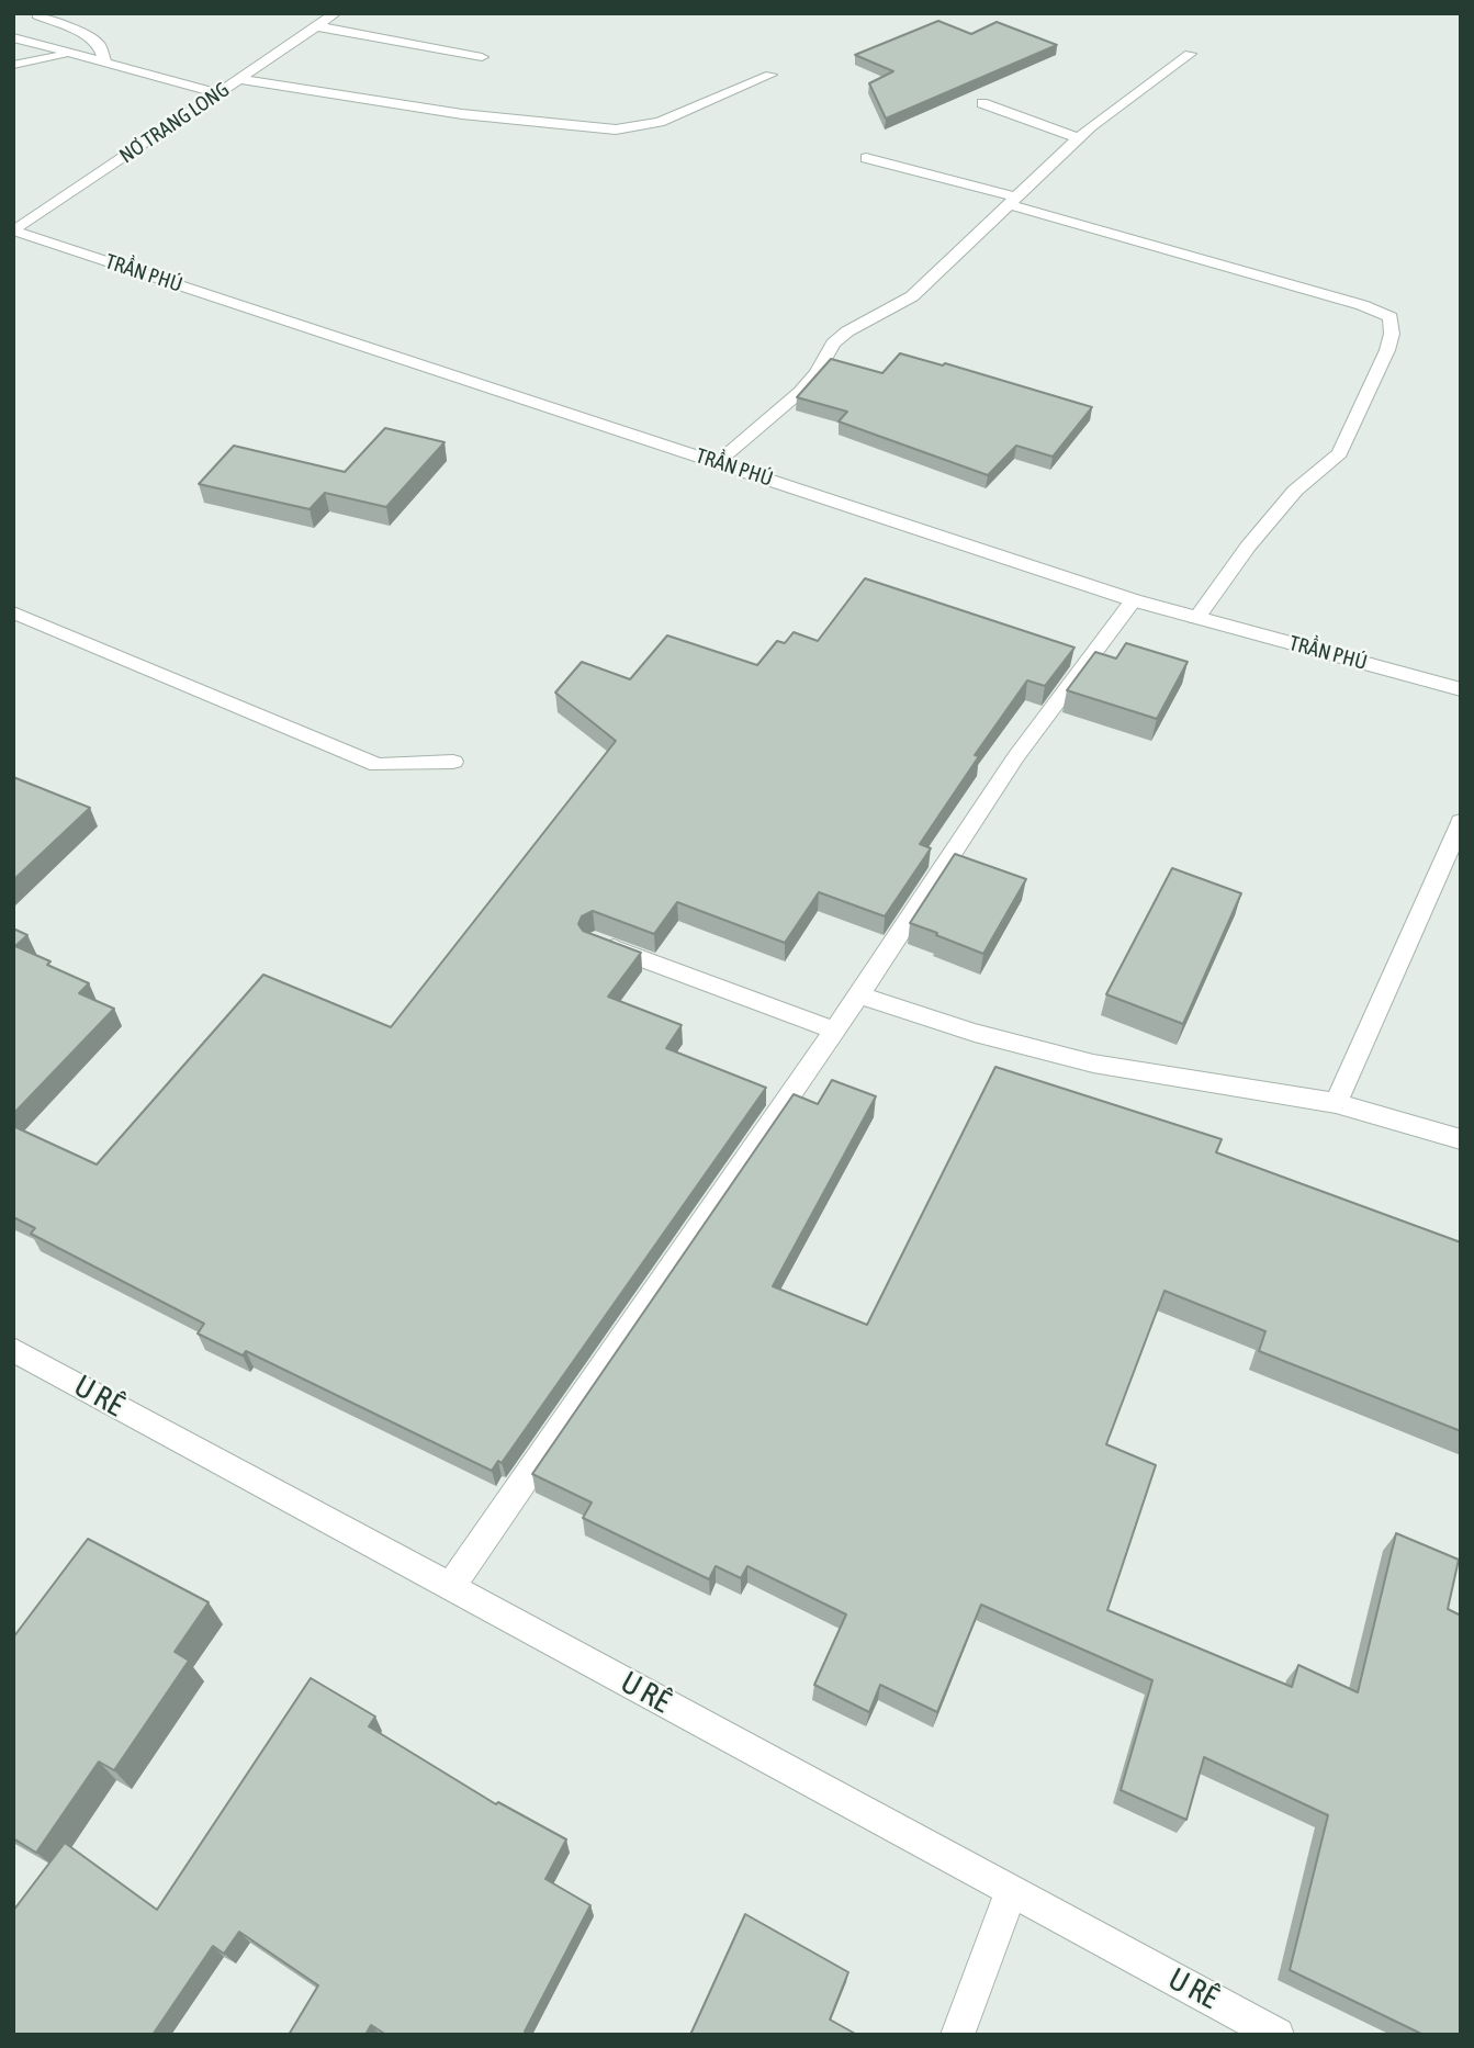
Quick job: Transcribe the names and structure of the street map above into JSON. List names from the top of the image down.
{
  "streets": {
    "street": ["NƠ TRANG LONG", "TRẦN PHÚ", "U RÊ"]
  },
  "crossings": [
    ["NƠ TRANG LONG", "TRẦN PHÚ"]
  ]
}
